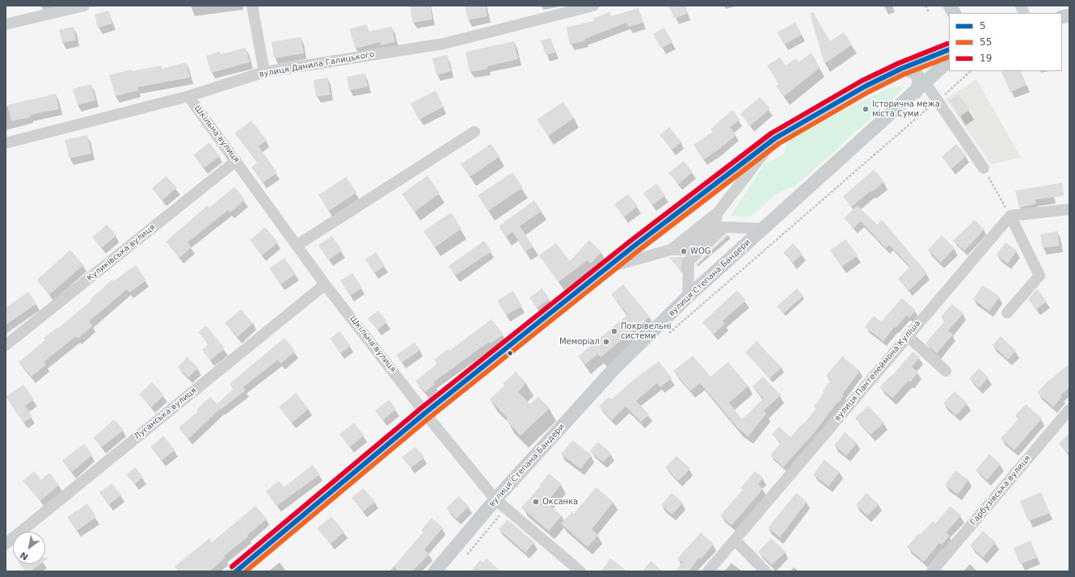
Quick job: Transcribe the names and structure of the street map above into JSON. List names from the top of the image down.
{
  "streets": {
    "main road": ["вулиця Степана Бандери"],
    "street": [
      "вулиця Данила Галицького",
      "Шкільна вулиця",
      "Куликівська вулиця",
      "вулиця Пантелеймона Куліша",
      "Луганська вулиця",
      "Гарбузівська вулиця"
    ]
  },
  "crossings": [
    ["вулиця Данила Галицького", "Шкільна вулиця"],
    ["Шкільна вулиця", "Куликівська вулиця"],
    ["Шкільна вулиця", "вулиця Степана Бандери"],
    ["Шкільна вулиця", "Луганська вулиця"]
  ],
  "places": [
    "Історична межа міста Суми",
    "WOG",
    "Покрівельні системи",
    "Меморіал",
    "Оксанка"
  ],
  "lines": ["transit line 19", "transit line 5", "transit line 55"],
  "legend": ["5", "55", "19"],
  "north": "bottom left"
}
